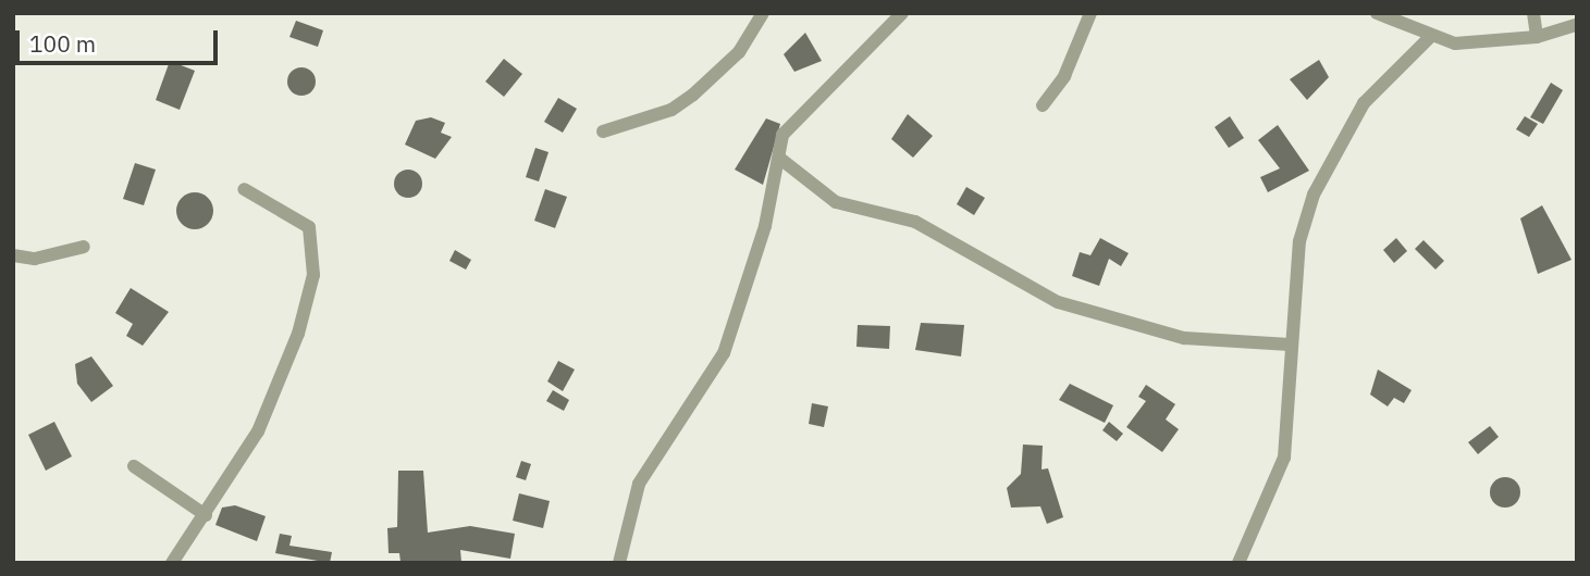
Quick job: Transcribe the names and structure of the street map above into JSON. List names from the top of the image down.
{
  "scale_bar": "100 m"
}
